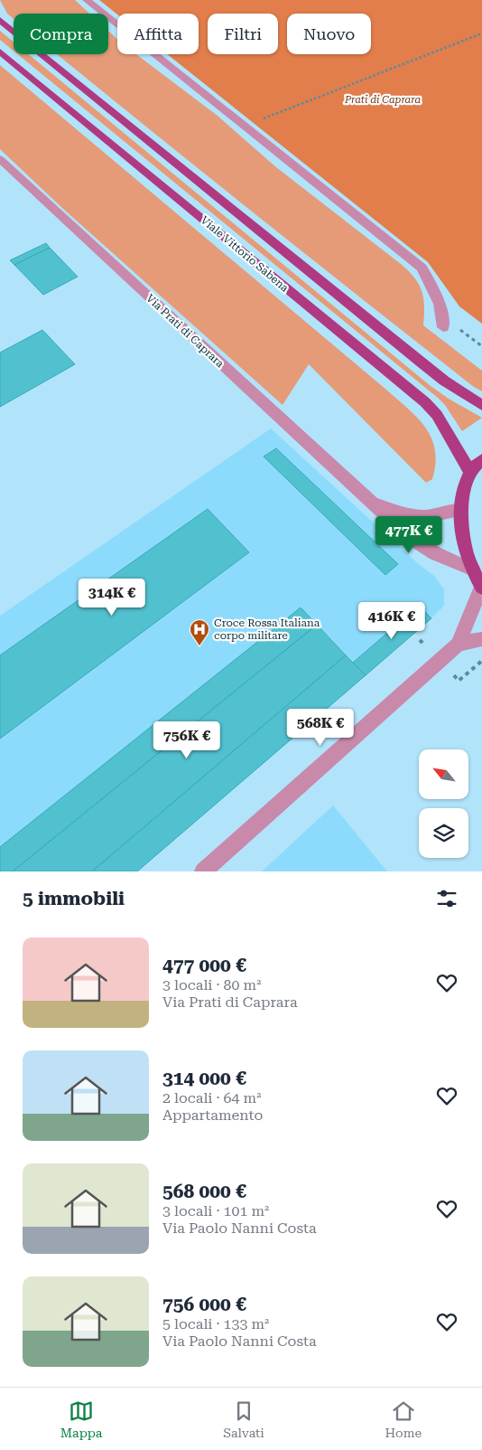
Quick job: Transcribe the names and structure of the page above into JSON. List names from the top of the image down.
{
  "streets": {
    "main road": ["Viale Vittorio Sabena"],
    "street": ["Via Prati di Caprara"]
  },
  "parks": ["Prati di Caprara"],
  "places": {
    "hospital": ["Croce Rossa Italiana corpo militare"]
  },
  "north": "top left",
  "page": {
    "chip": [
      "Compra",
      "Affitta",
      "Filtri",
      "Nuovo"
    ],
    "price": [
      "477K €",
      "314K €",
      "416K €",
      "568K €",
      "756K €"
    ],
    "heading": "5 immobili",
    "list": [
      {
        "name": "477 000 €",
        "note": "3 locali · 80 m² · Via Prati di Caprara"
      },
      {
        "name": "314 000 €",
        "note": "2 locali · 64 m² · Appartamento"
      },
      {
        "name": "568 000 €",
        "note": "3 locali · 101 m² · Via Paolo Nanni Costa"
      },
      {
        "name": "756 000 €",
        "note": "5 locali · 133 m² · Via Paolo Nanni Costa"
      }
    ],
    "tabs": ["Mappa", "Salvati", "Home"]
  }
}
